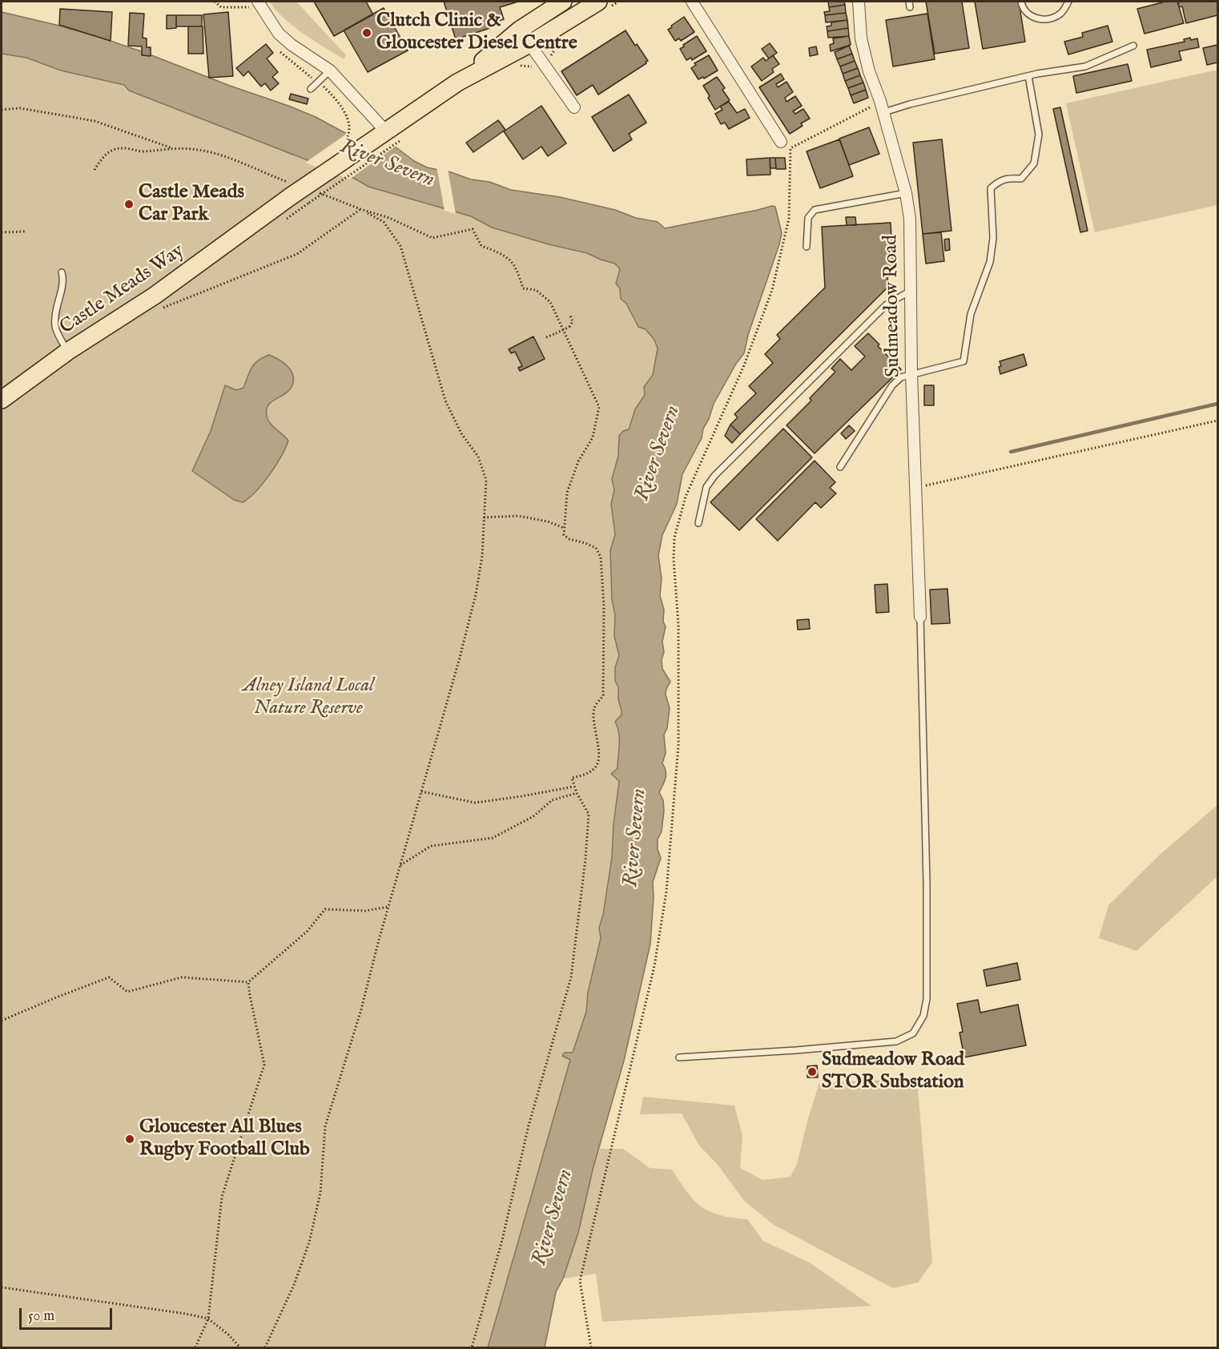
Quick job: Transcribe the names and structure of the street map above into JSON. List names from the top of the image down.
{
  "streets": {
    "main road": ["Castle Meads Way"],
    "street": ["Sudmeadow Road"]
  },
  "water": ["River Severn"],
  "parks": ["Alney Island Local Nature Reserve"],
  "places": [
    "Clutch Clinic & Gloucester Diesel Centre",
    "Castle Meads Car Park",
    "Sudmeadow Road STOR Substation",
    "Gloucester All Blues Rugby Football Club"
  ],
  "scale_bar": "50 m"
}
